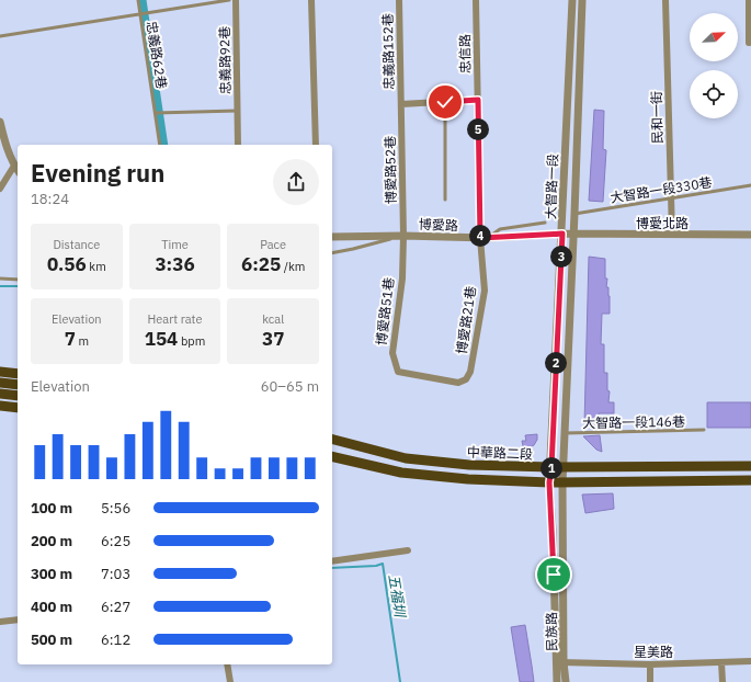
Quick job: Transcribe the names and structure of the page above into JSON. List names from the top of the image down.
{
  "streets": {
    "main road": ["中華路二段"],
    "street": [
      "忠義路152巷",
      "忠信路",
      "忠義路92巷",
      "民和一街",
      "博愛路52巷",
      "大智路一段",
      "博愛北路",
      "博愛路",
      "博愛路51巷",
      "博愛路21巷",
      "民族路",
      "星美路"
    ],
    "lane": ["忠義路62巷", "大智路一段330巷", "大智路一段146巷"]
  },
  "crossings": [
    ["忠義路152巷", "博愛路52巷"],
    ["忠信路", "博愛路"],
    ["忠信路", "博愛路21巷"],
    ["民和一街", "大智路一段330巷"],
    ["民和一街", "博愛北路"],
    ["博愛路52巷", "博愛路"],
    ["博愛路52巷", "博愛路51巷"],
    ["大智路一段", "大智路一段330巷"],
    ["大智路一段", "博愛北路"],
    ["大智路一段", "博愛路"],
    ["大智路一段", "大智路一段146巷"],
    ["大智路一段", "中華路二段"],
    ["大智路一段", "民族路"],
    ["博愛北路", "博愛路"],
    ["博愛路", "博愛路51巷"],
    ["博愛路", "博愛路21巷"],
    ["博愛路51巷", "博愛路21巷"],
    ["民族路", "星美路"]
  ],
  "water": ["五福圳"],
  "north": "top right",
  "page": {
    "pins": [
      "5",
      "4",
      "3",
      "2",
      "1"
    ],
    "heading": ["Evening run", "18:24"],
    "stats": [
      ["Distance", "0.56 km"],
      ["Time", "3:36"],
      ["Pace", "6:25 /km"],
      ["Elevation", "7 m"],
      ["Heart rate", "154 bpm"],
      ["kcal", "37"]
    ],
    "chart": ["Elevation", "60–65 m"],
    "list": [
      {
        "name": "100 m",
        "note": "5:56"
      },
      {
        "name": "200 m",
        "note": "6:25"
      },
      {
        "name": "300 m",
        "note": "7:03"
      },
      {
        "name": "400 m",
        "note": "6:27"
      },
      {
        "name": "500 m",
        "note": "6:12"
      }
    ]
  }
}
